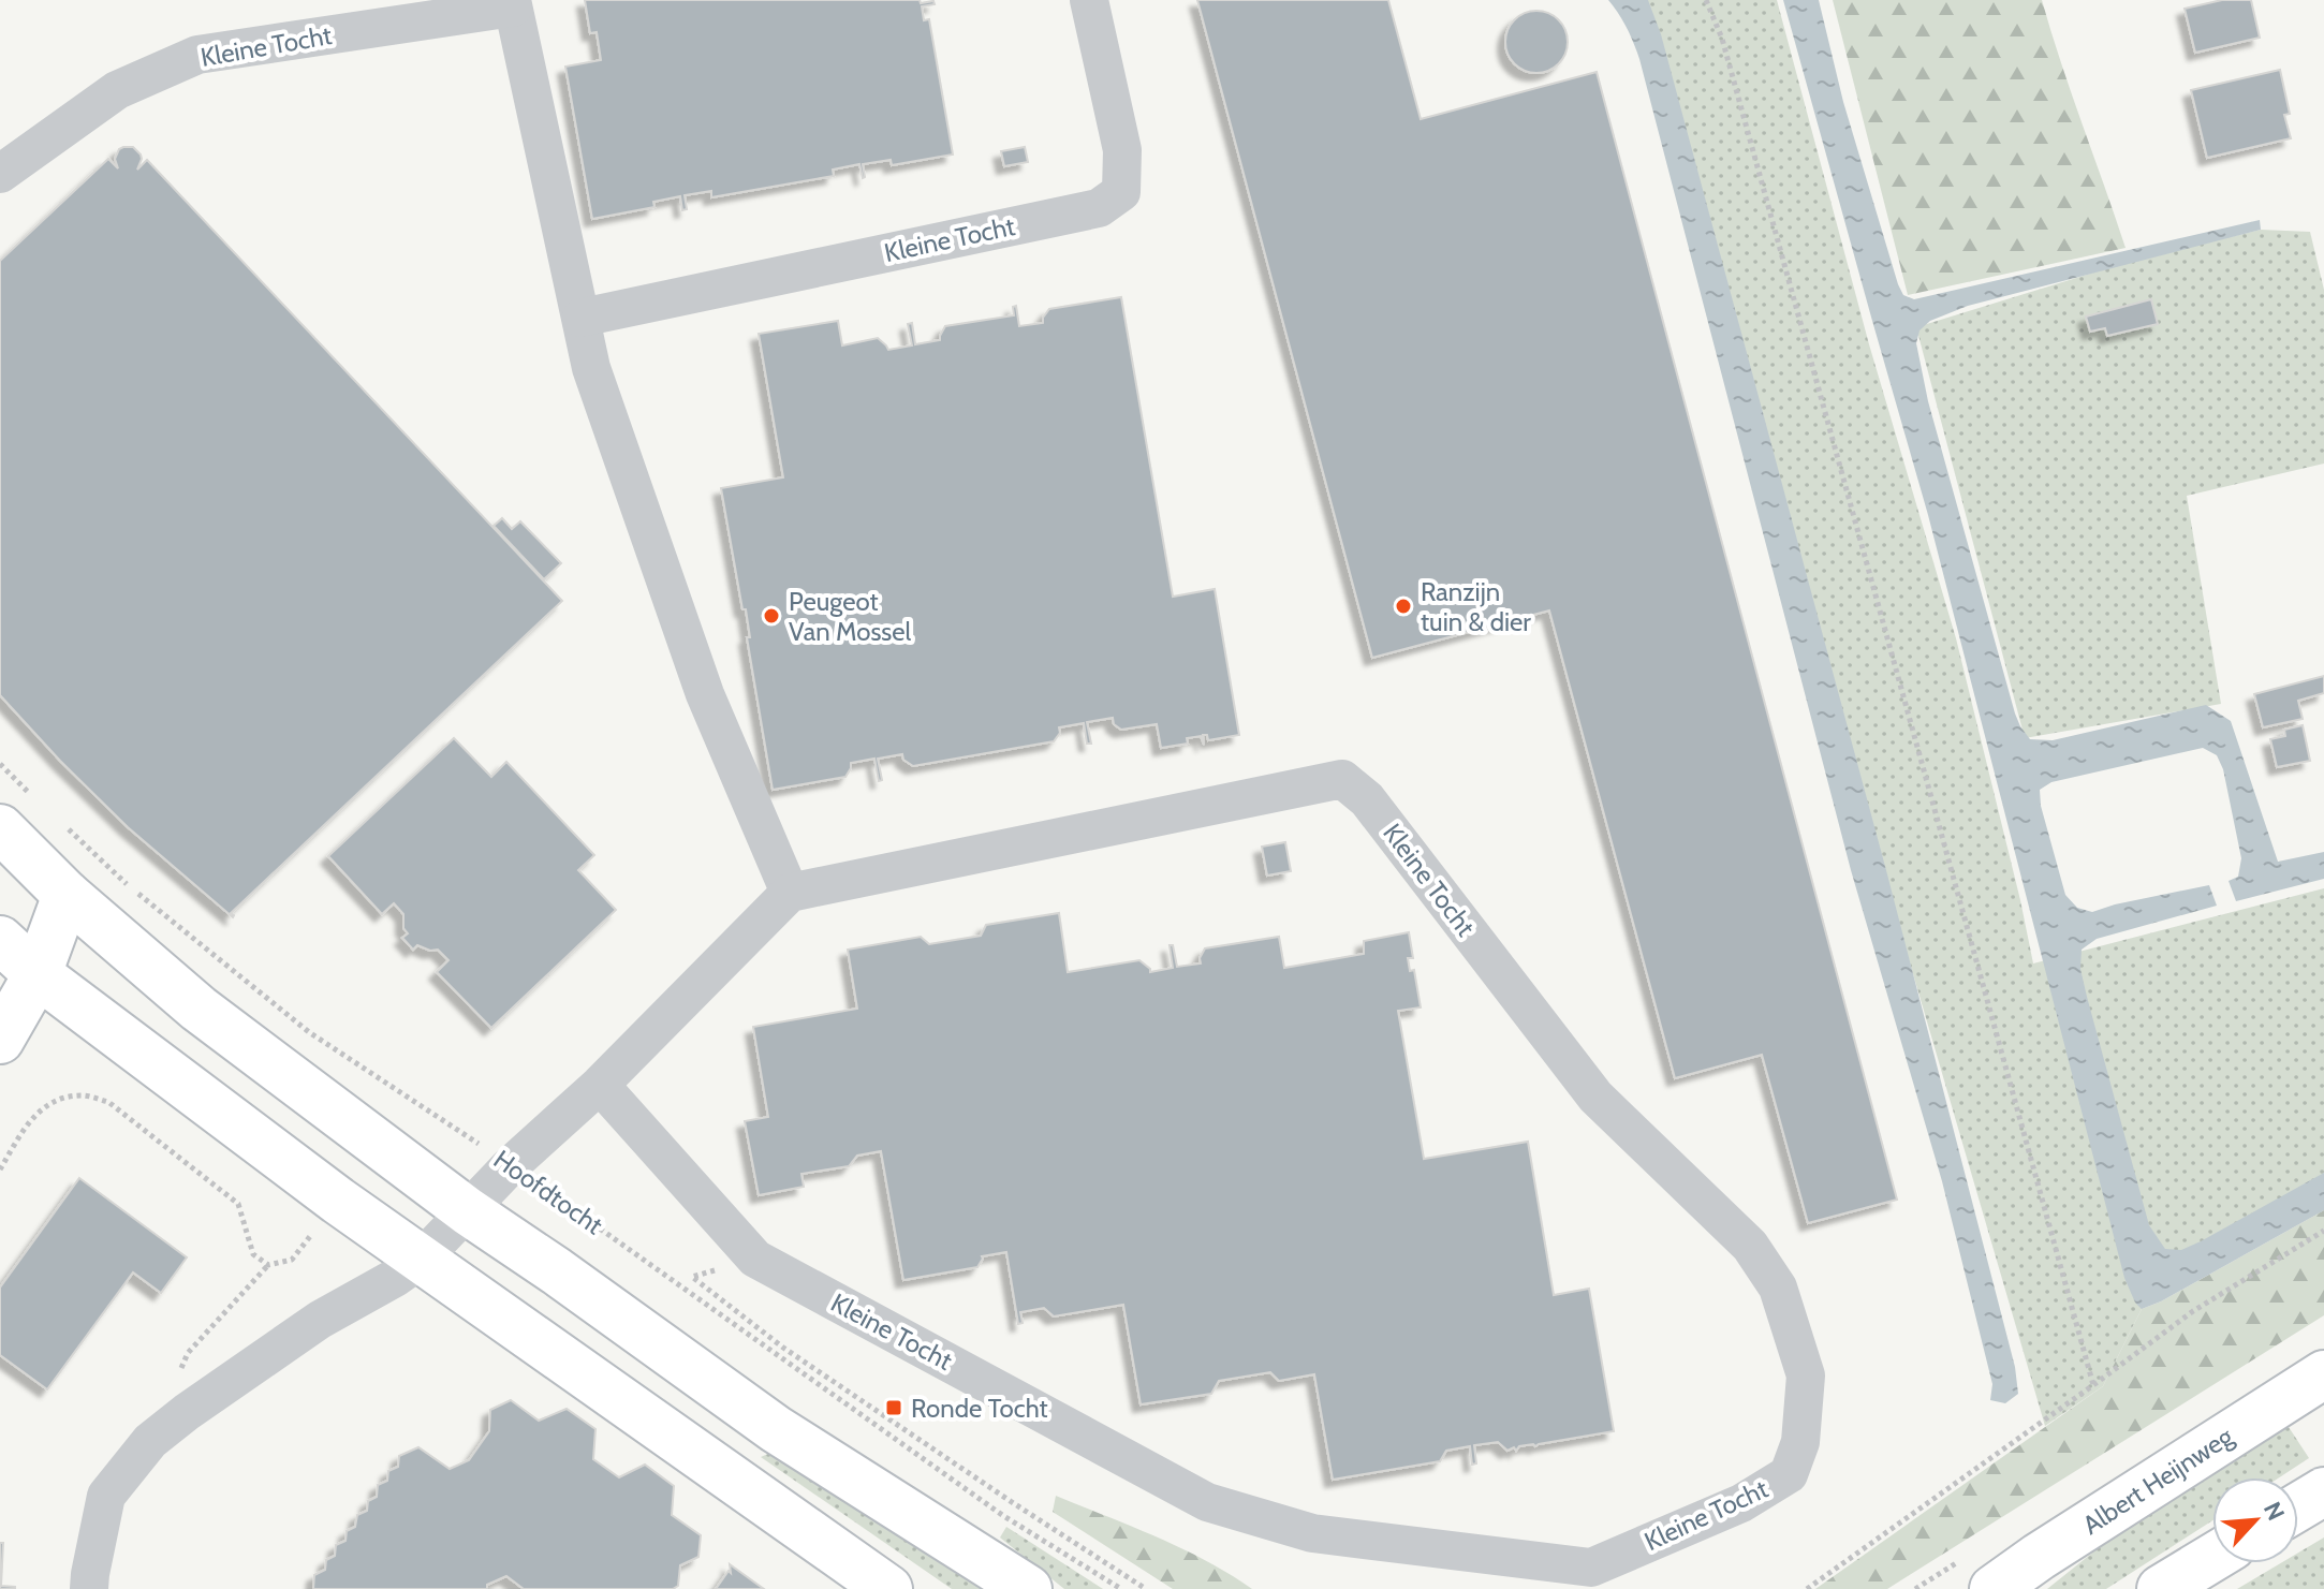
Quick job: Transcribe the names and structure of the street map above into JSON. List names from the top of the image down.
{
  "streets": {
    "main road": ["Albert Heijnweg"],
    "street": ["Kleine Tocht"],
    "path": ["Hoofdtocht"]
  },
  "places": {
    "other": ["Ranzijn tuin & dier", "Peugeot Van Mossel"],
    "transit": ["Ronde Tocht"]
  },
  "north": "top right"
}
